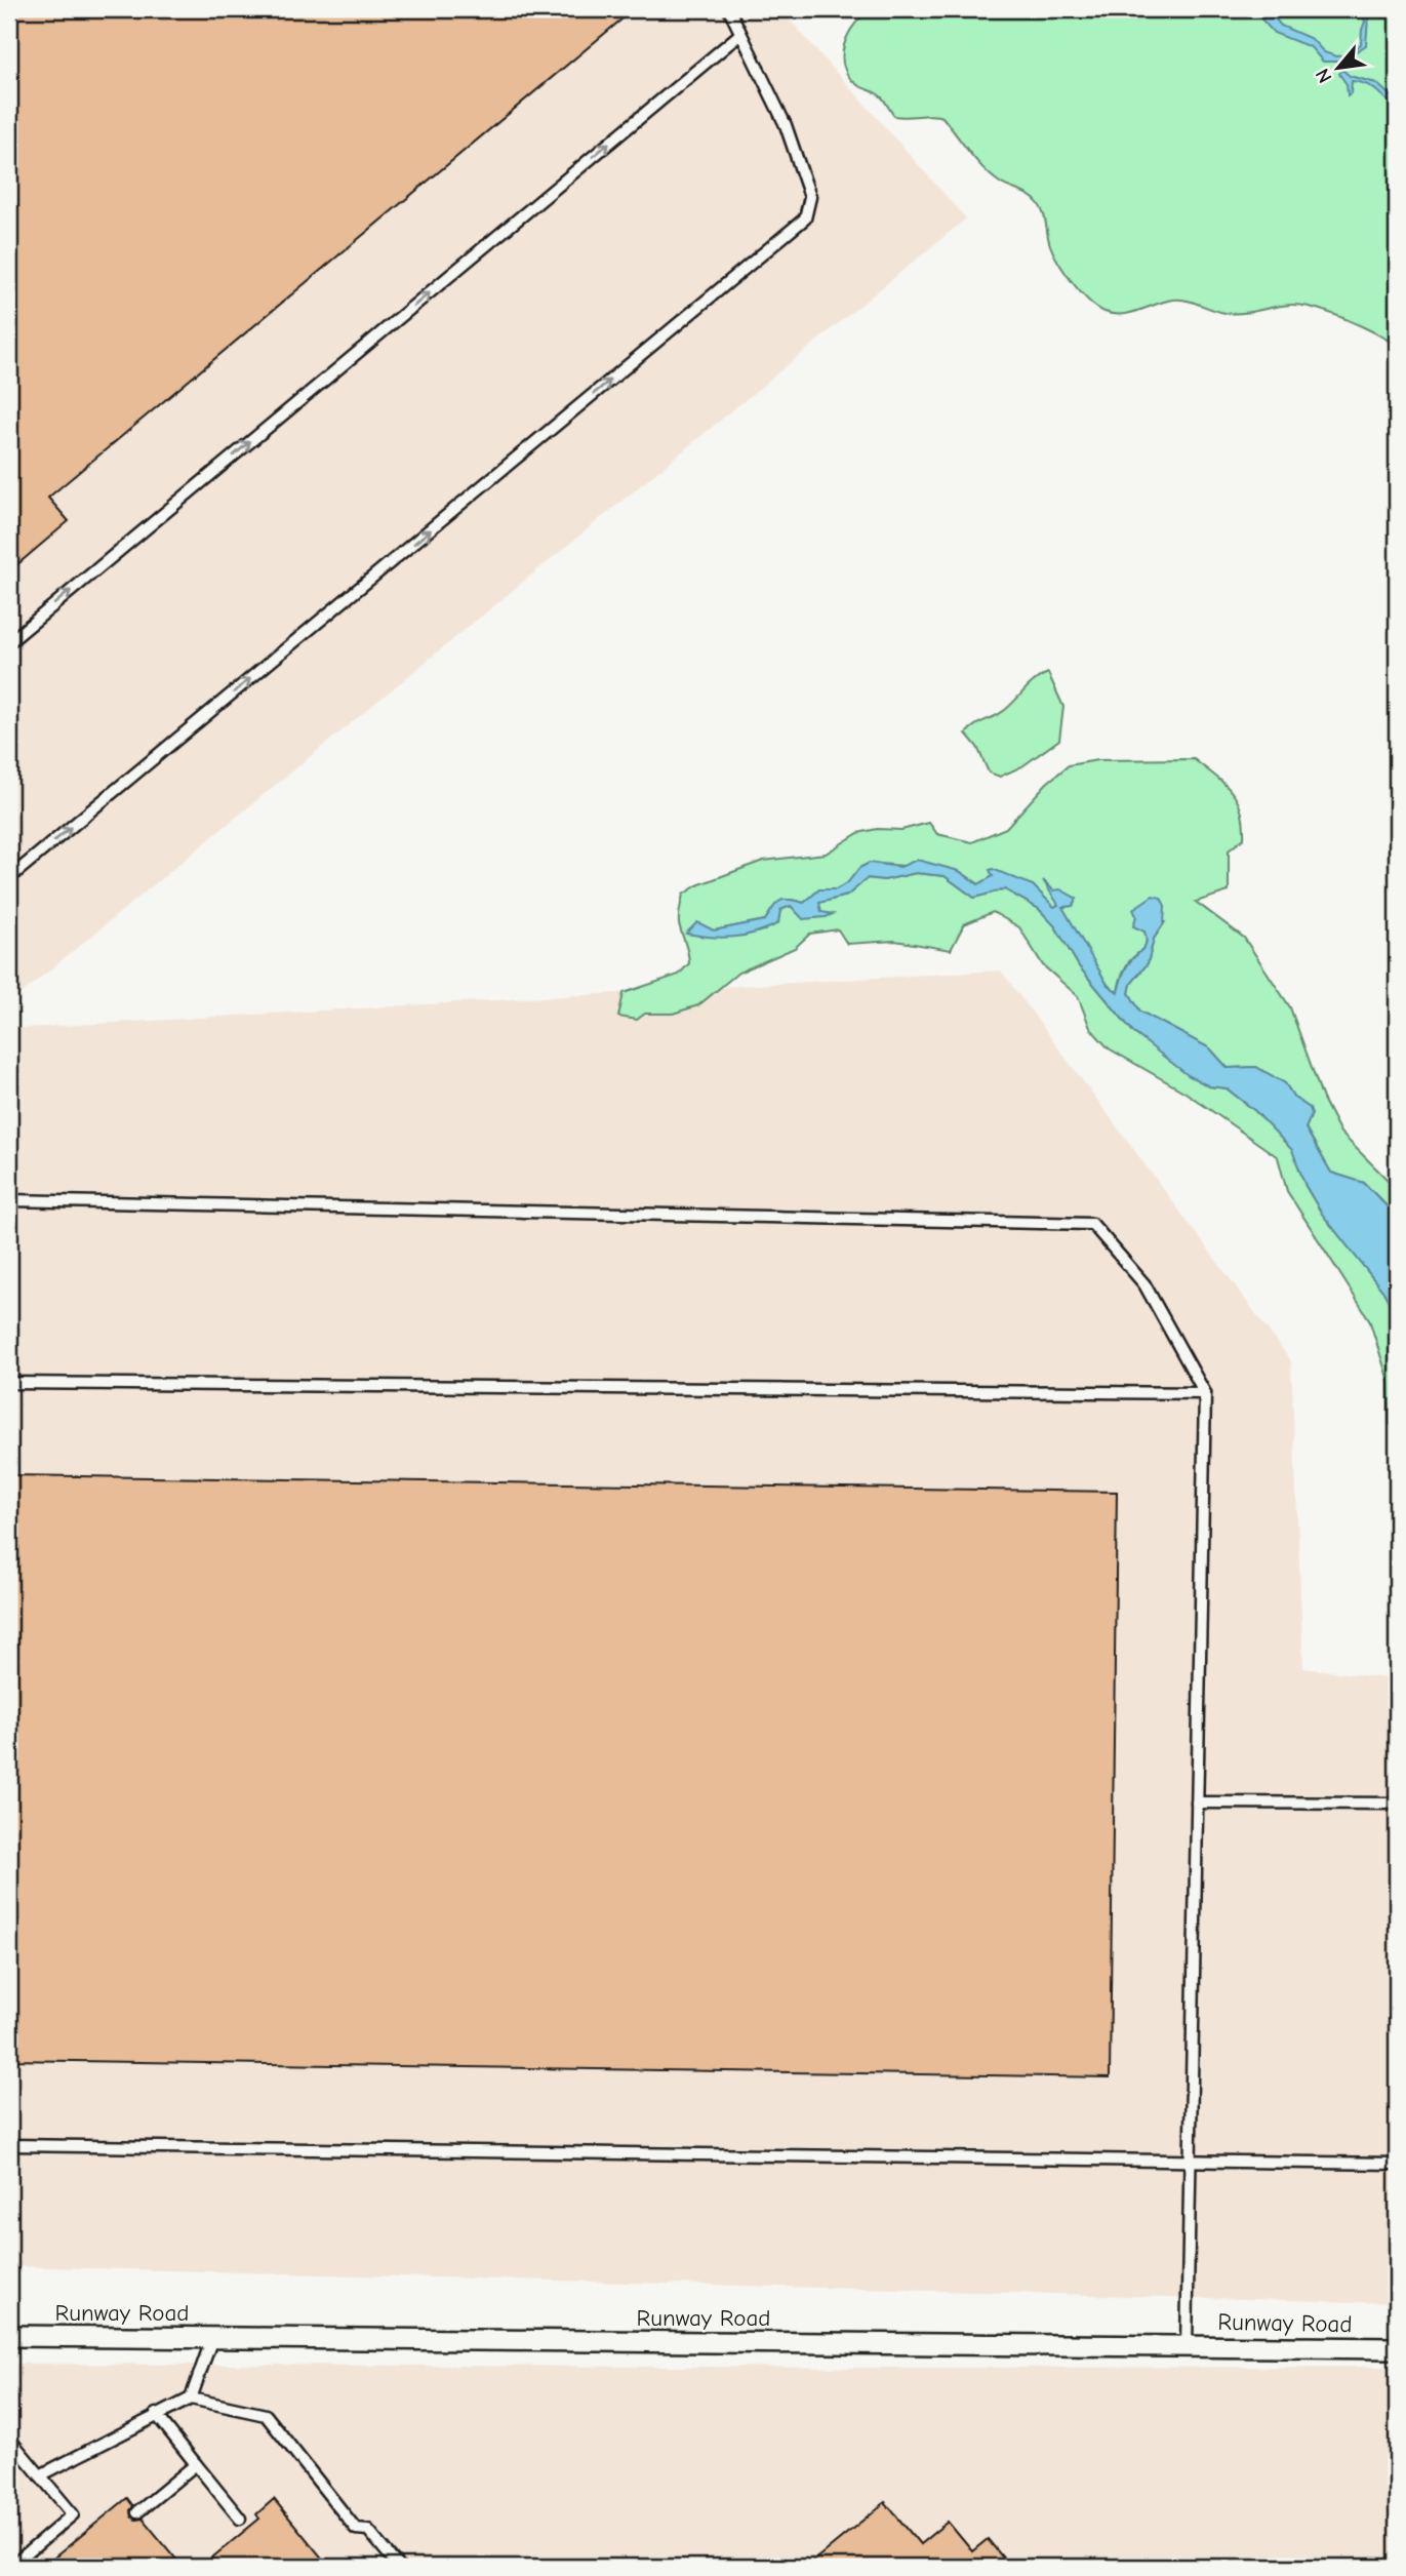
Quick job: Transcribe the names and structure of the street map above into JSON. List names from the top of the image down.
{
  "streets": {
    "street": ["Runway Road"]
  },
  "north": "bottom left"
}
